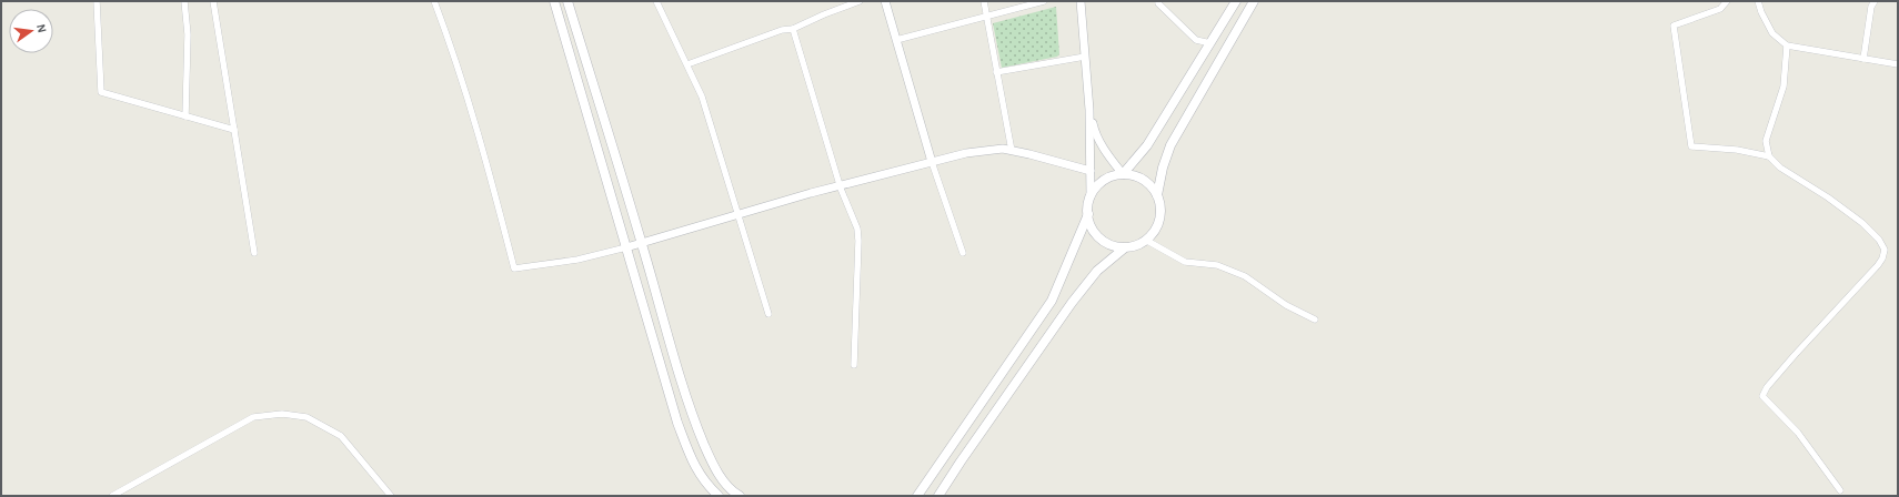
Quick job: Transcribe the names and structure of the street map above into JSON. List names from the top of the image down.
{
  "north": "right"
}
